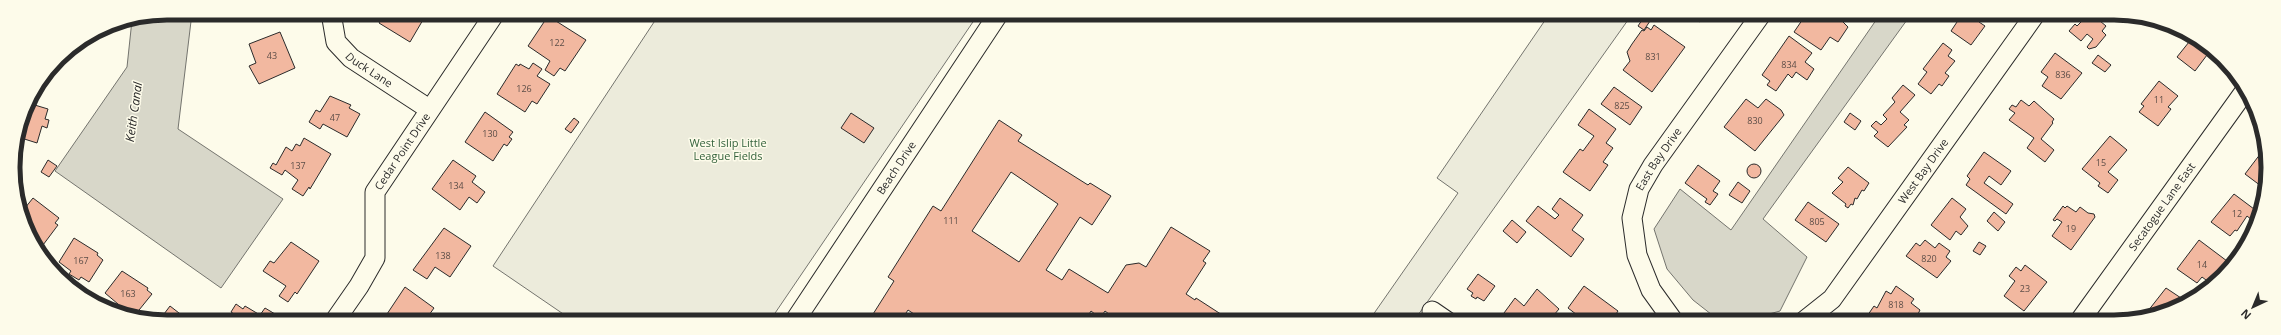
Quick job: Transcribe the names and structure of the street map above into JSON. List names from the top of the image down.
{
  "streets": {
    "street": [
      "Duck Lane",
      "Cedar Point Drive",
      "East Bay Drive",
      "Beach Drive",
      "West Bay Drive",
      "Secatogue Lane East"
    ]
  },
  "crossings": [
    ["Duck Lane", "Cedar Point Drive"]
  ],
  "water": ["Keith Canal"],
  "parks": ["West Islip Little League Fields"],
  "house_numbers": [
    "122",
    "43",
    "831",
    "834",
    "836",
    "126",
    "11",
    "825",
    "47",
    "830",
    "130",
    "15",
    "137",
    "134",
    "12",
    "111",
    "805",
    "19",
    "138",
    "820",
    "167",
    "14",
    "23",
    "163",
    "818"
  ],
  "north": "bottom left"
}
